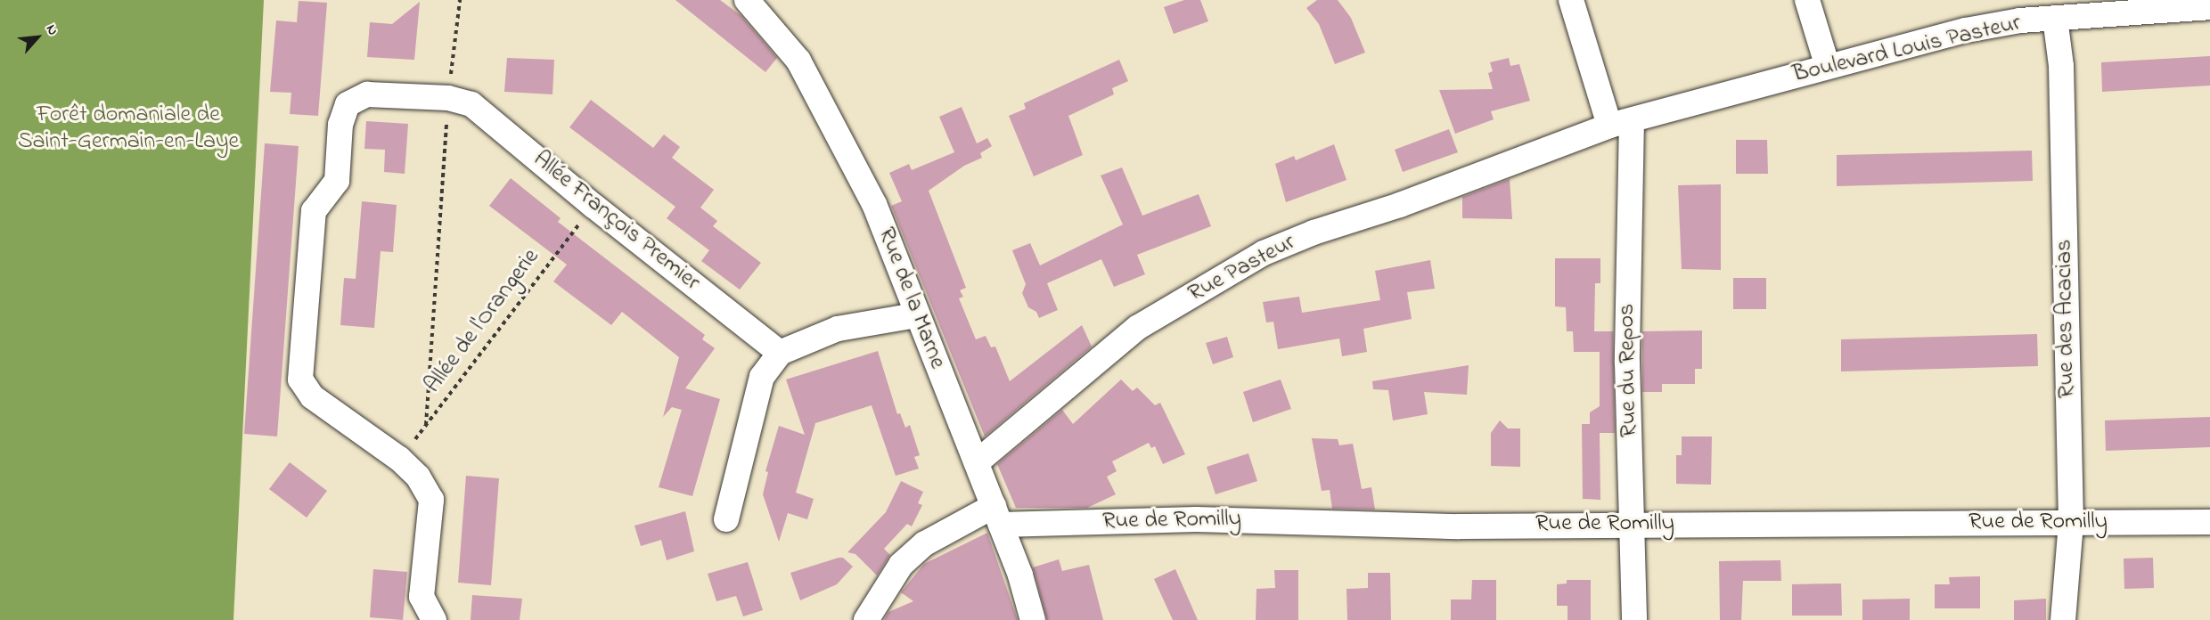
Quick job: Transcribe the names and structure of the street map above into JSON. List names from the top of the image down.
{
  "streets": {
    "street": [
      "Boulevard Louis Pasteur",
      "Allée François Premier",
      "Rue Pasteur",
      "Rue de la Marne",
      "Rue des Acacias",
      "Rue du Repos",
      "Rue de Romilly"
    ],
    "path": ["Allée de l'Orangerie"]
  },
  "crossings": [
    ["Boulevard Louis Pasteur", "Rue Pasteur"],
    ["Boulevard Louis Pasteur", "Rue des Acacias"],
    ["Boulevard Louis Pasteur", "Rue du Repos"],
    ["Allée François Premier", "Allée de l'Orangerie"],
    ["Rue Pasteur", "Rue de la Marne"],
    ["Rue Pasteur", "Rue du Repos"],
    ["Rue de la Marne", "Rue de Romilly"],
    ["Rue des Acacias", "Rue de Romilly"],
    ["Rue du Repos", "Rue de Romilly"]
  ],
  "parks": ["Forêt domaniale de Saint-Germain-en-Laye"],
  "north": "top right"
}
